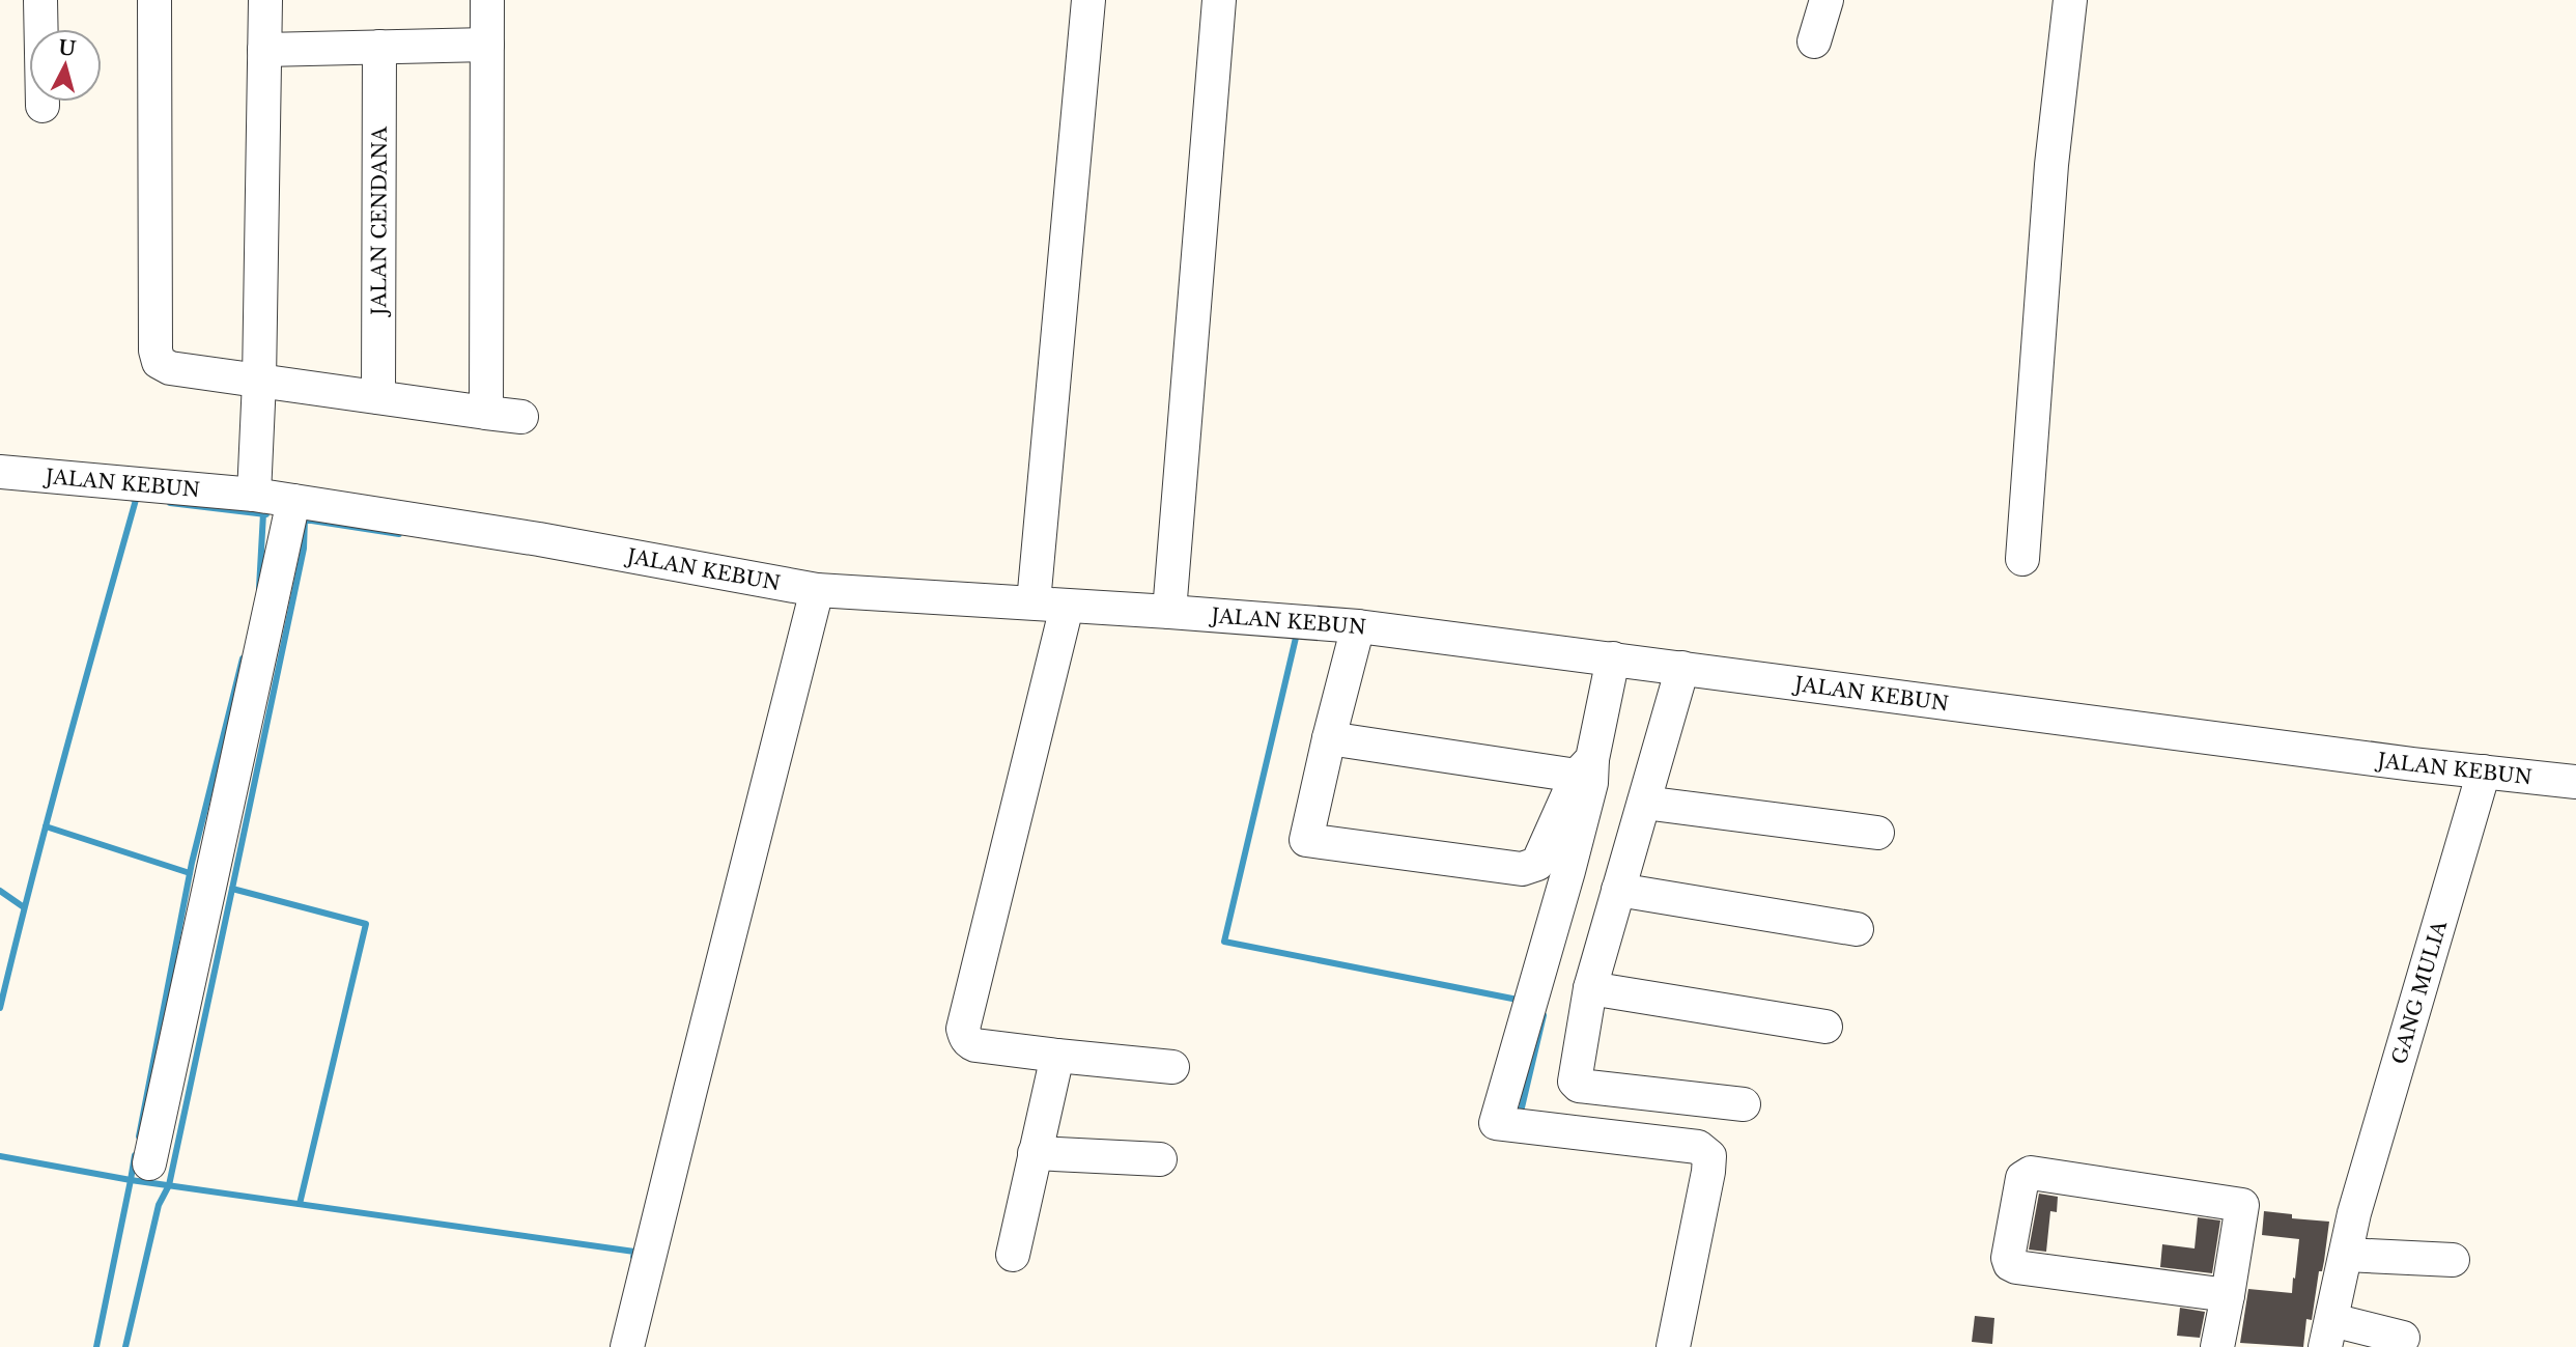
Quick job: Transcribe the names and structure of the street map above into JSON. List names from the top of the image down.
{
  "streets": {
    "street": ["JALAN CENDANA", "JALAN KEBUN", "GANG MULIA"]
  },
  "crossings": [
    ["JALAN KEBUN", "GANG MULIA"]
  ],
  "north": "top"
}
